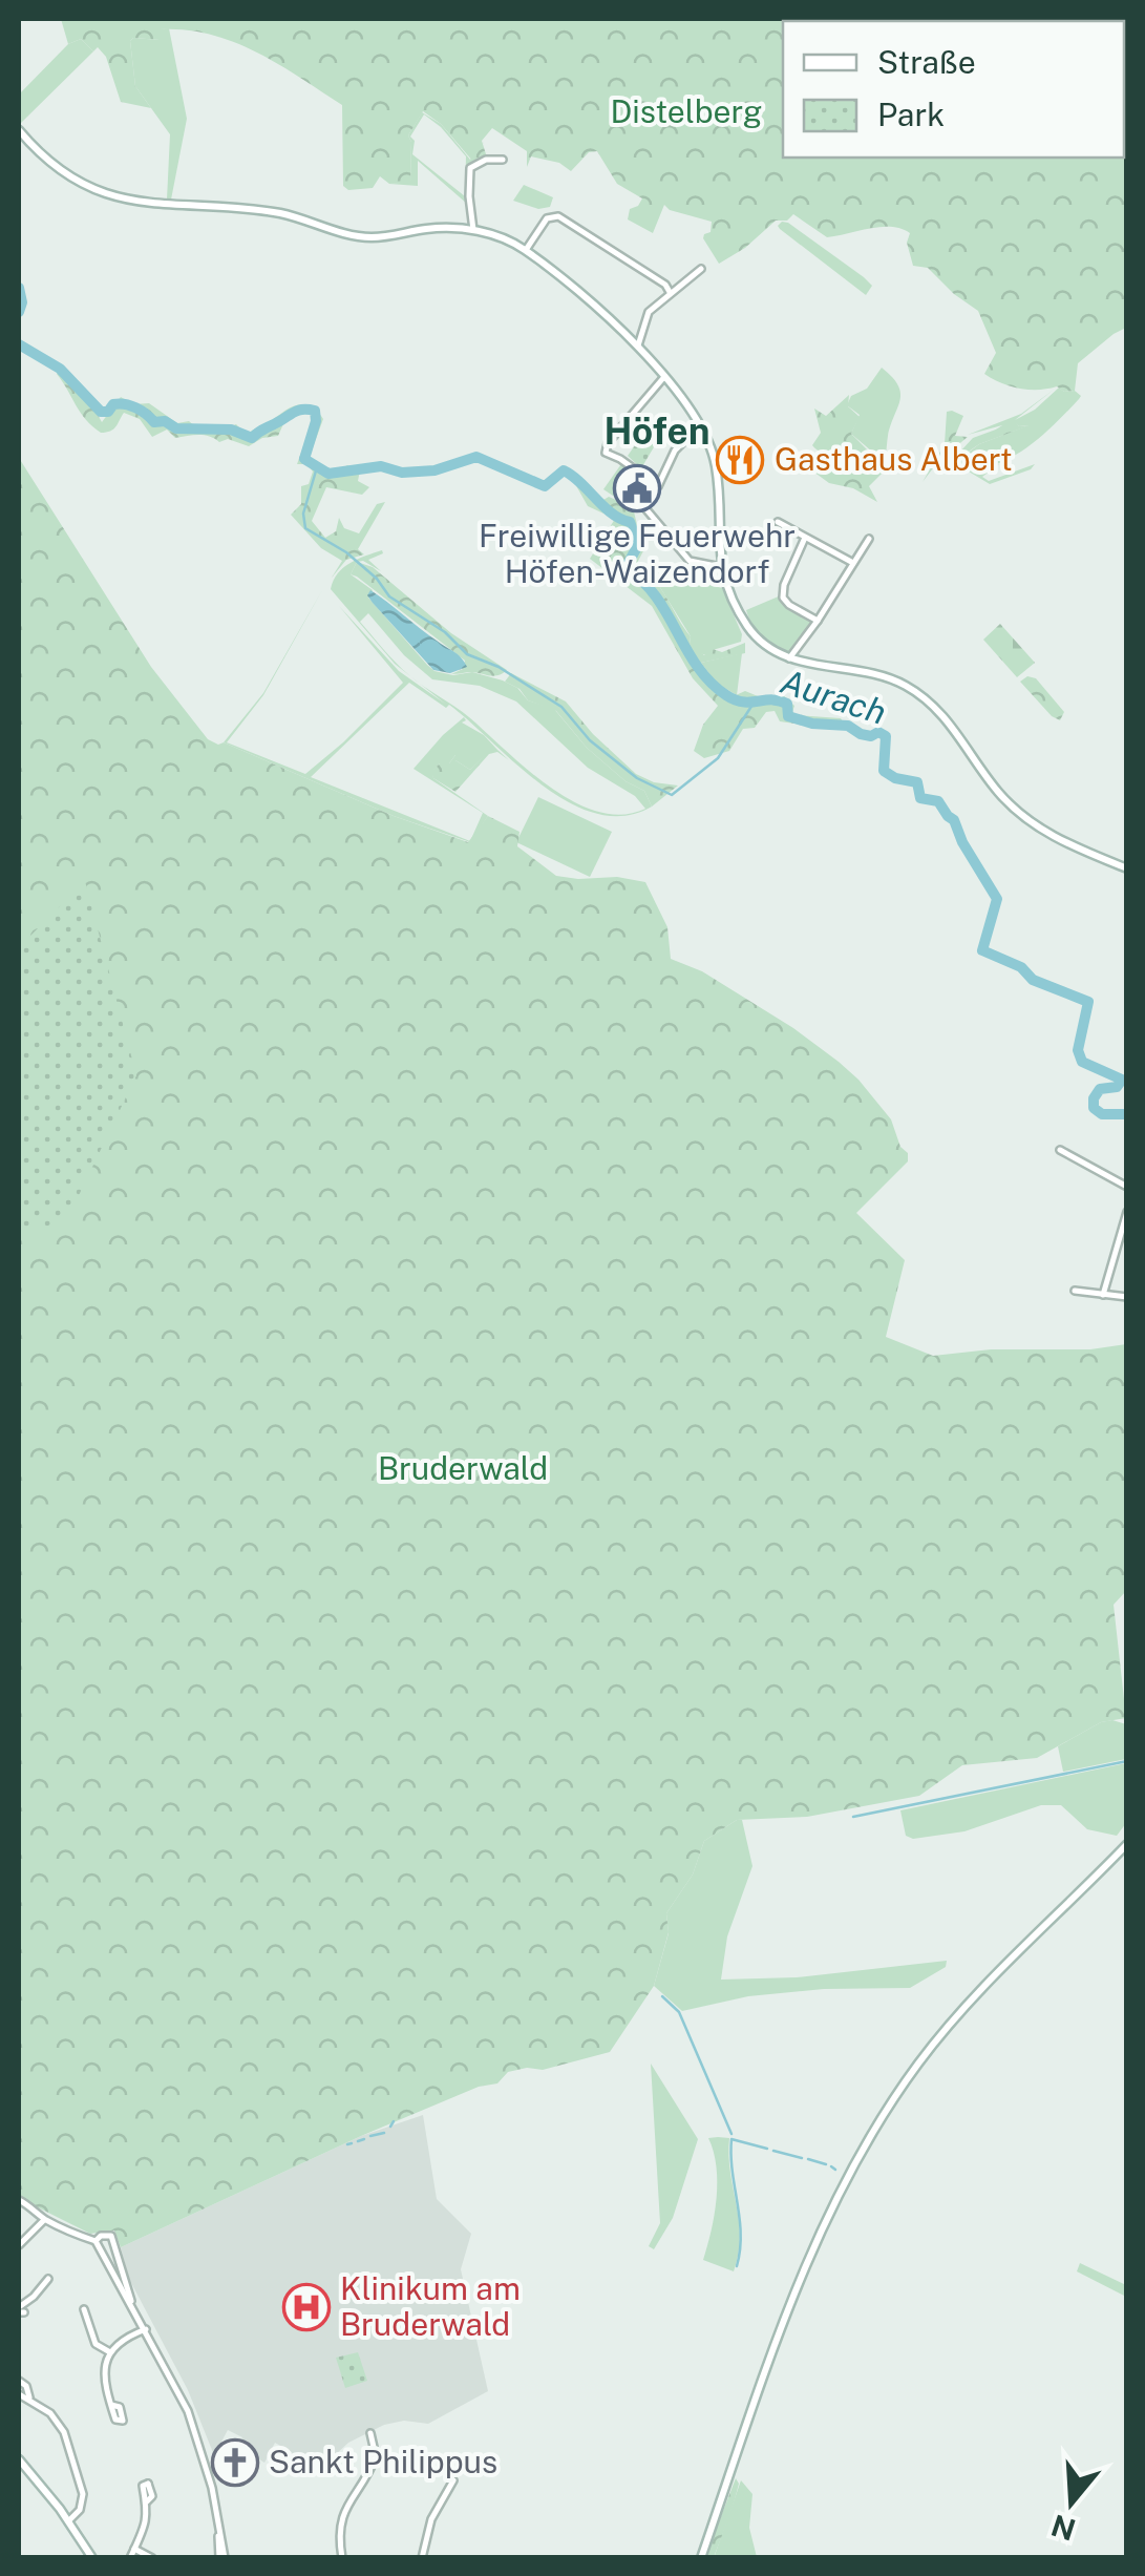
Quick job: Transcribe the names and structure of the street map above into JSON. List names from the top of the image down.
{
  "districts": ["Höfen"],
  "water": ["Aurach"],
  "parks": ["Distelberg", "Bruderwald"],
  "places": {
    "restaurant": ["Gasthaus Albert"],
    "public building": ["Freiwillige Feuerwehr Höfen-Waizendorf"],
    "hospital": ["Klinikum am Bruderwald"],
    "church": ["Sankt Philippus"]
  },
  "legend": ["Straße", "Park"],
  "north": "bottom"
}
